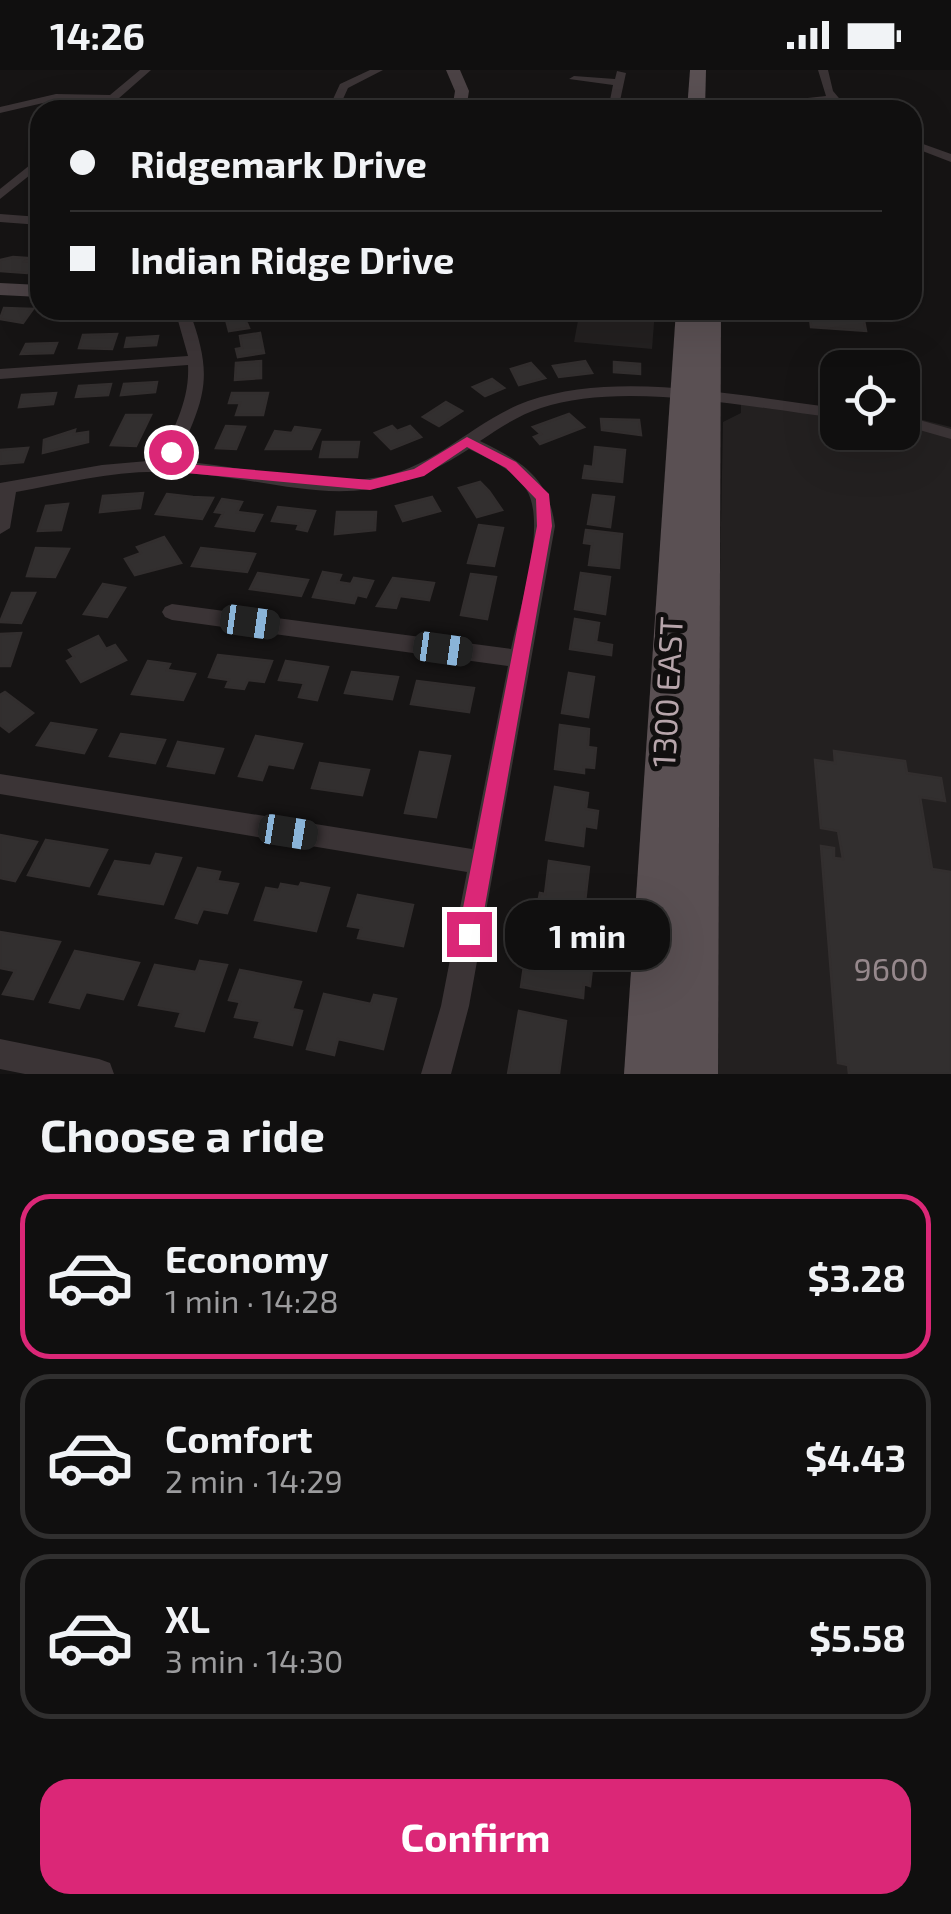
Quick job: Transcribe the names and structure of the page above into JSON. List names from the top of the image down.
{
  "streets": {
    "main road": ["1300 EAST"]
  },
  "house_numbers": ["9600"],
  "page": {
    "status": "14:26",
    "banner": ["Ridgemark Drive", "Indian Ridge Drive"],
    "bubble": "1 min",
    "heading": "Choose a ride",
    "list": [
      {
        "name": "Economy",
        "note": "1 min · 14:28",
        "value": "$3.28"
      },
      {
        "name": "Comfort",
        "note": "2 min · 14:29",
        "value": "$4.43"
      },
      {
        "name": "XL",
        "note": "3 min · 14:30",
        "value": "$5.58"
      }
    ],
    "buttons": "Confirm"
  }
}
